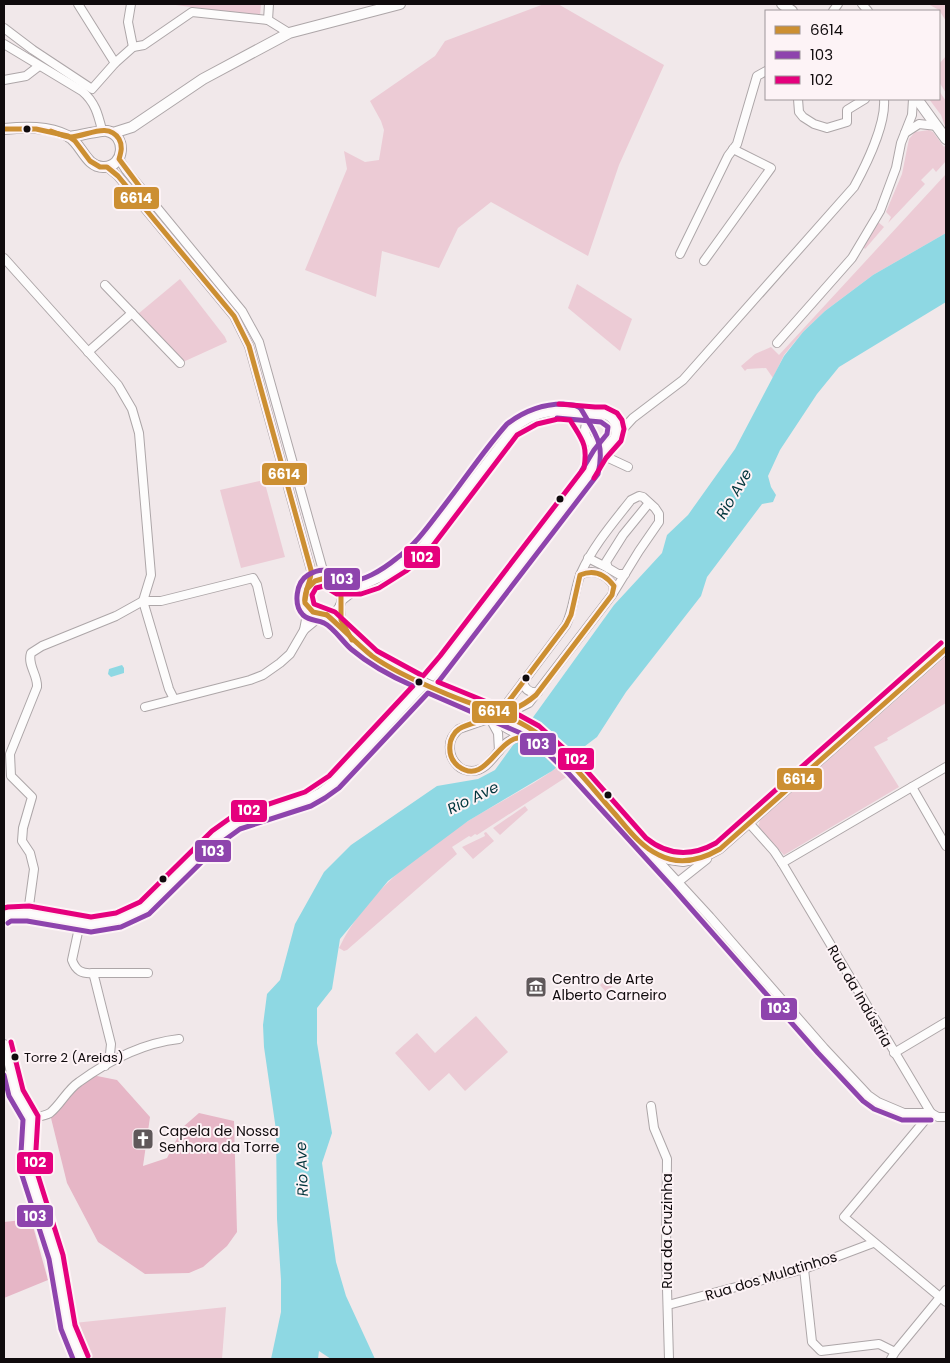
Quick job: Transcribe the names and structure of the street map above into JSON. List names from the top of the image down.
{
  "streets": {
    "street": ["Rua da Indústria", "Rua da Cruzinha", "Rua dos Mulatinhos"]
  },
  "crossings": [
    ["Rua da Cruzinha", "Rua dos Mulatinhos"]
  ],
  "water": ["Rio Ave"],
  "places": {
    "museum": ["Centro de Arte Alberto Carneiro"],
    "other": ["Torre 2 (Areias)"],
    "church": ["Capela de Nossa Senhora da Torre"]
  },
  "lines": ["transit line 6614", "transit line 103", "transit line 102"],
  "legend": ["6614", "103", "102"]
}
